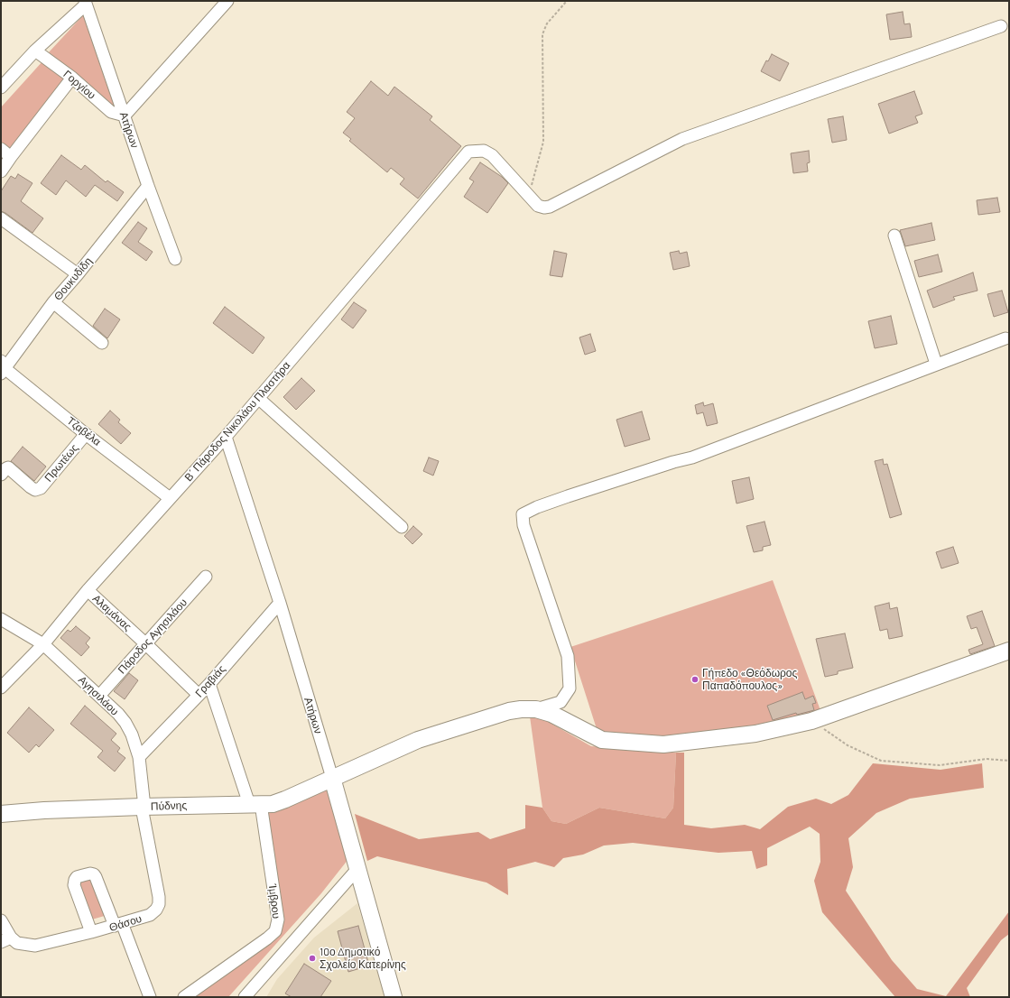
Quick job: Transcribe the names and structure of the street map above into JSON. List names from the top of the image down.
{
  "streets": {
    "street": [
      "Γοργίου",
      "Ατήρων",
      "Θουκυδίδη",
      "Β΄ Πάροδος Νικολάου Πλαστήρα",
      "Τζαβέλα",
      "Πρωτέως",
      "Αλαμάνας",
      "Πάροδος Αγησιλάου",
      "Γραβιάς",
      "Αγησιλάου",
      "Πύδνης",
      "Ίμβρου",
      "Θάσου"
    ]
  },
  "crossings": [
    ["Γοργίου", "Ατήρων"],
    ["Ατήρων", "Θουκυδίδη"],
    ["Ατήρων", "Β΄ Πάροδος Νικολάου Πλαστήρα"],
    ["Ατήρων", "Γραβιάς"],
    ["Ατήρων", "Πύδνης"],
    ["Θουκυδίδη", "Τζαβέλα"],
    ["Β΄ Πάροδος Νικολάου Πλαστήρα", "Τζαβέλα"],
    ["Β΄ Πάροδος Νικολάου Πλαστήρα", "Αλαμάνας"],
    ["Β΄ Πάροδος Νικολάου Πλαστήρα", "Αγησιλάου"],
    ["Τζαβέλα", "Πρωτέως"],
    ["Αλαμάνας", "Πάροδος Αγησιλάου"],
    ["Αλαμάνας", "Γραβιάς"],
    ["Πάροδος Αγησιλάου", "Αγησιλάου"],
    ["Γραβιάς", "Αγησιλάου"],
    ["Γραβιάς", "Ίμβρου"],
    ["Αγησιλάου", "Πύδνης"],
    ["Αγησιλάου", "Θάσου"],
    ["Πύδνης", "Ίμβρου"],
    ["Πύδνης", "Θάσου"]
  ],
  "places": ["Γήπεδο «Θεόδωρος Παπαδόπουλος»", "10ο Δημοτικό Σχολείο Κατερίνης"]
}
